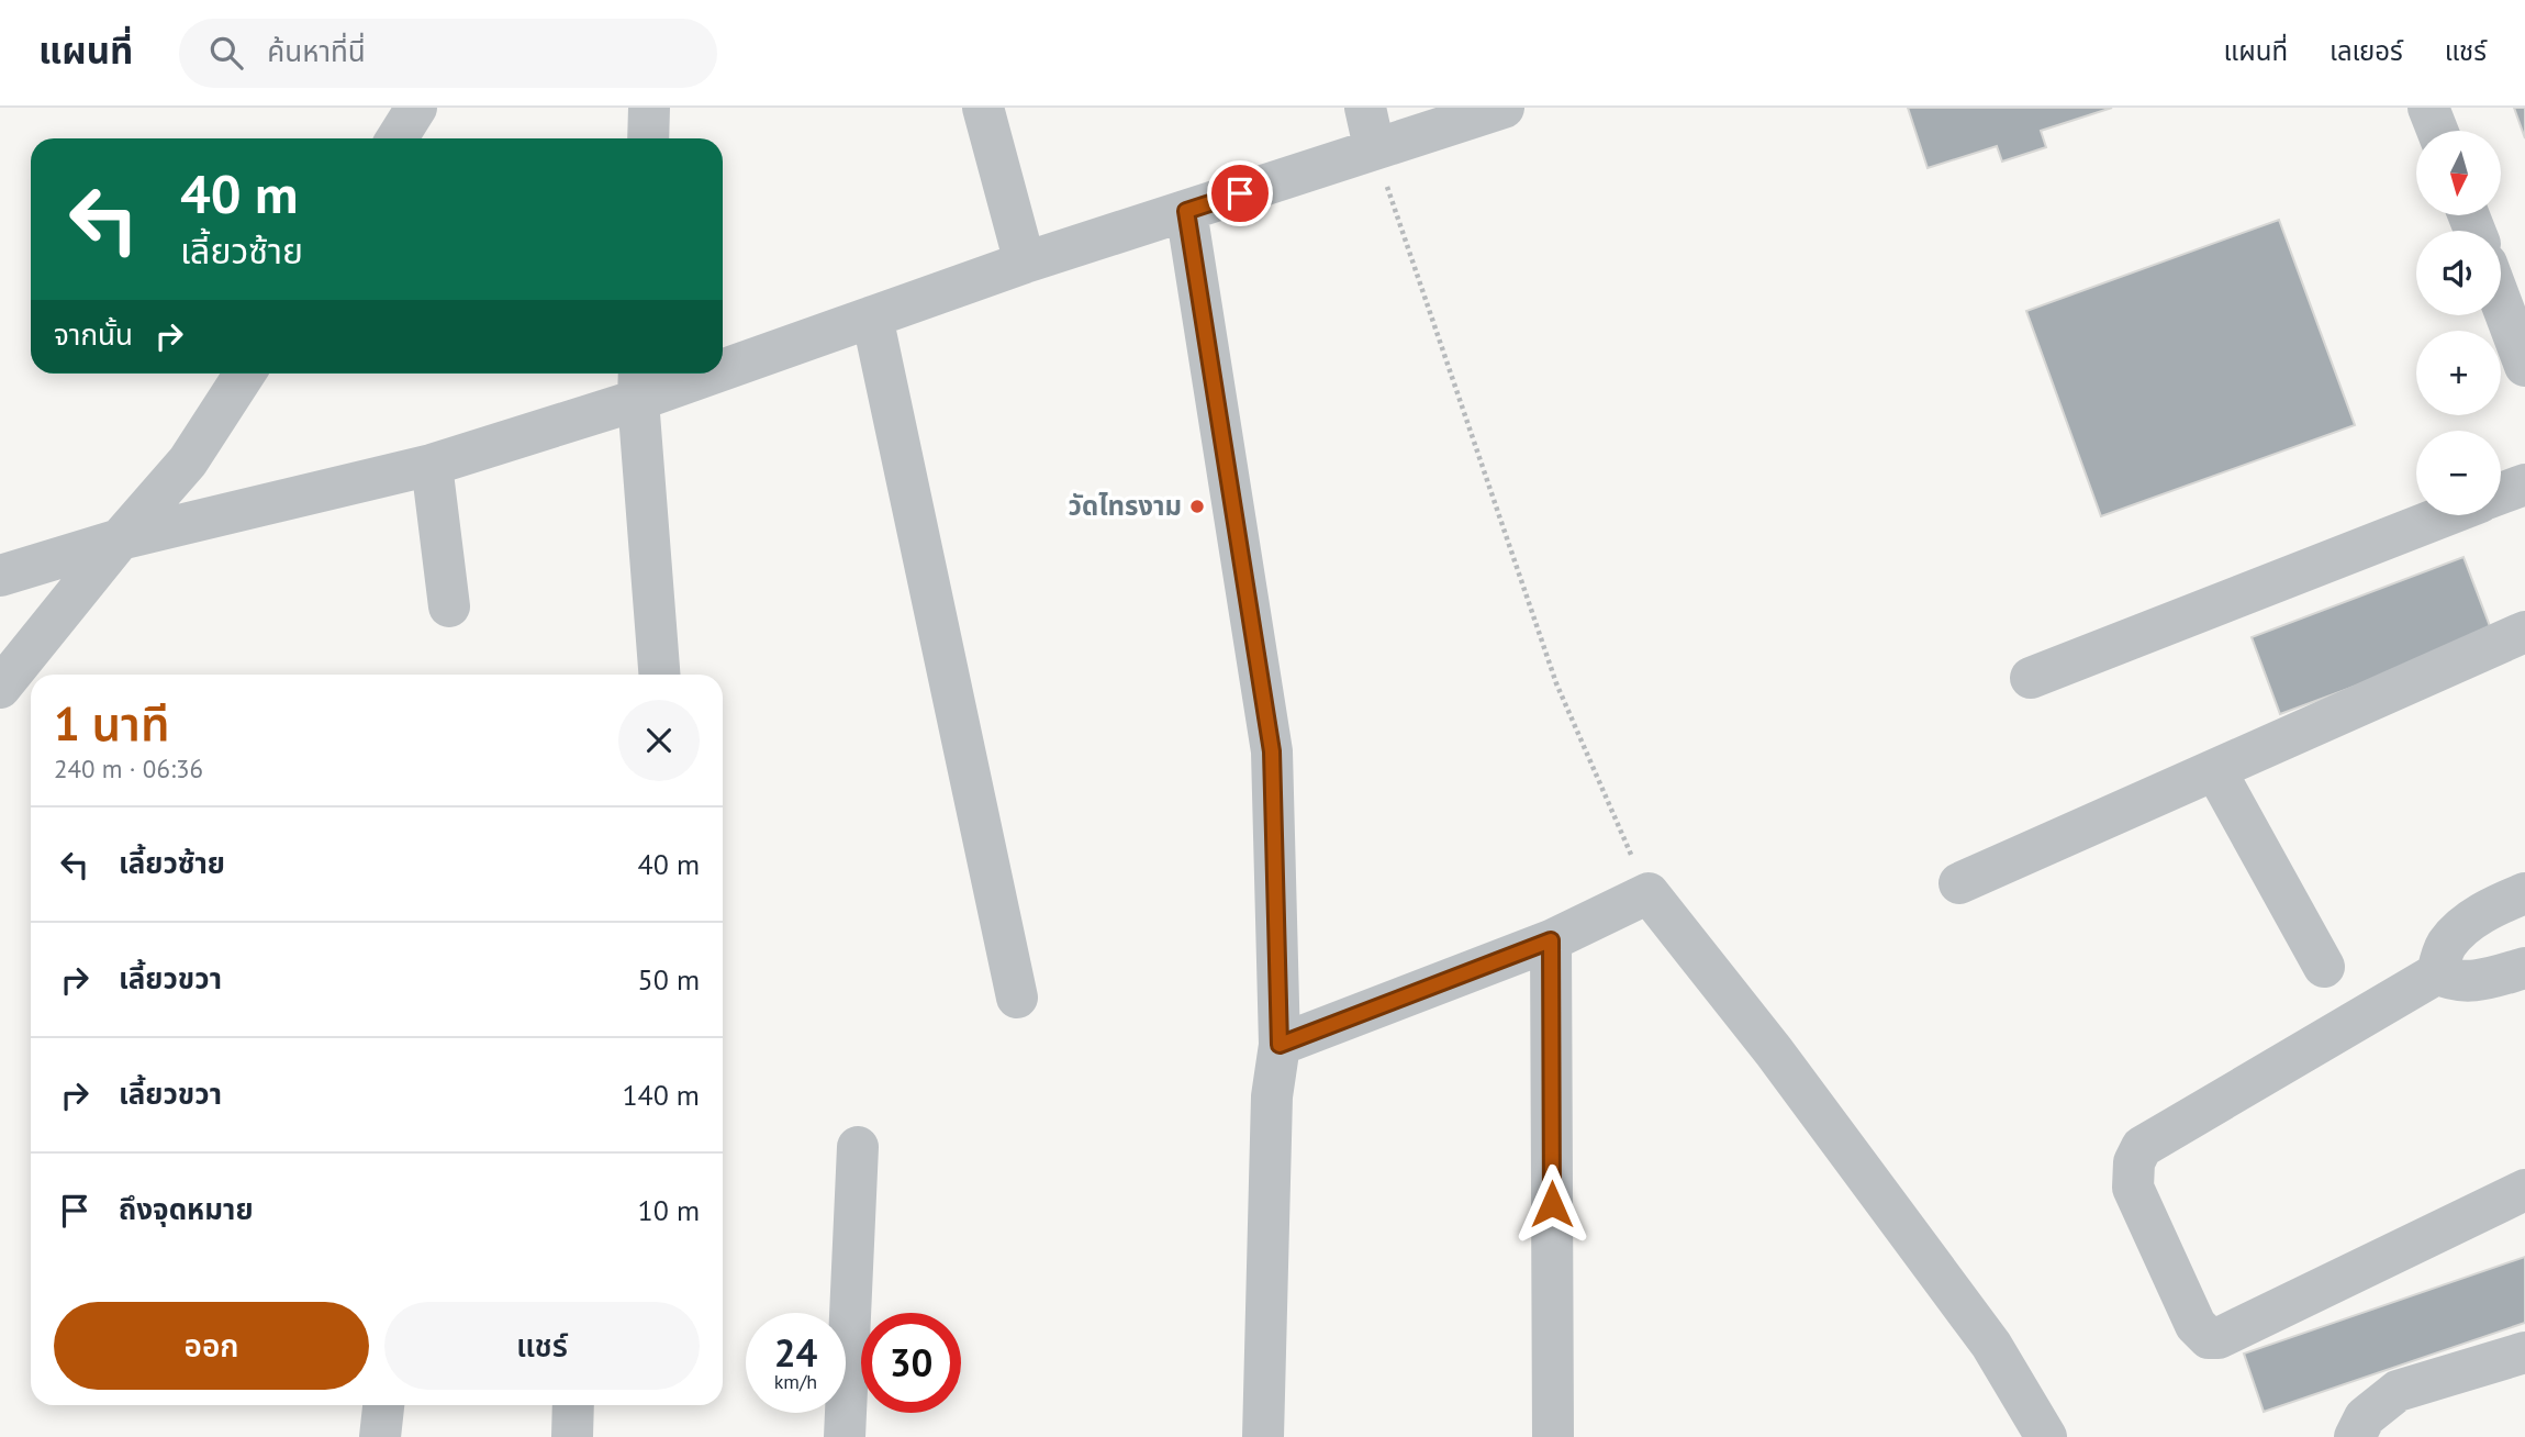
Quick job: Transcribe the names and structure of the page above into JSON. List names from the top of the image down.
{
  "places": ["วัดไทรงาม"],
  "north": "bottom",
  "page": {
    "header": "แผนที่",
    "search": "ค้นหาที่นี่",
    "nav": ["แผนที่", "เลเยอร์", "แชร์"],
    "map_buttons": ["+", "−"],
    "turn": ["40 m", "เลี้ยวซ้าย"],
    "then": "จากนั้น",
    "heading": ["1 นาที", "240 m · 06:36"],
    "list": [
      {
        "name": "เลี้ยวซ้าย",
        "value": "40 m"
      },
      {
        "name": "เลี้ยวขวา",
        "value": "50 m"
      },
      {
        "name": "เลี้ยวขวา",
        "value": "140 m"
      },
      {
        "name": "ถึงจุดหมาย",
        "value": "10 m"
      }
    ],
    "buttons": ["ออก", "แชร์"],
    "speed": "24 km/h",
    "limit": "30"
  }
}
